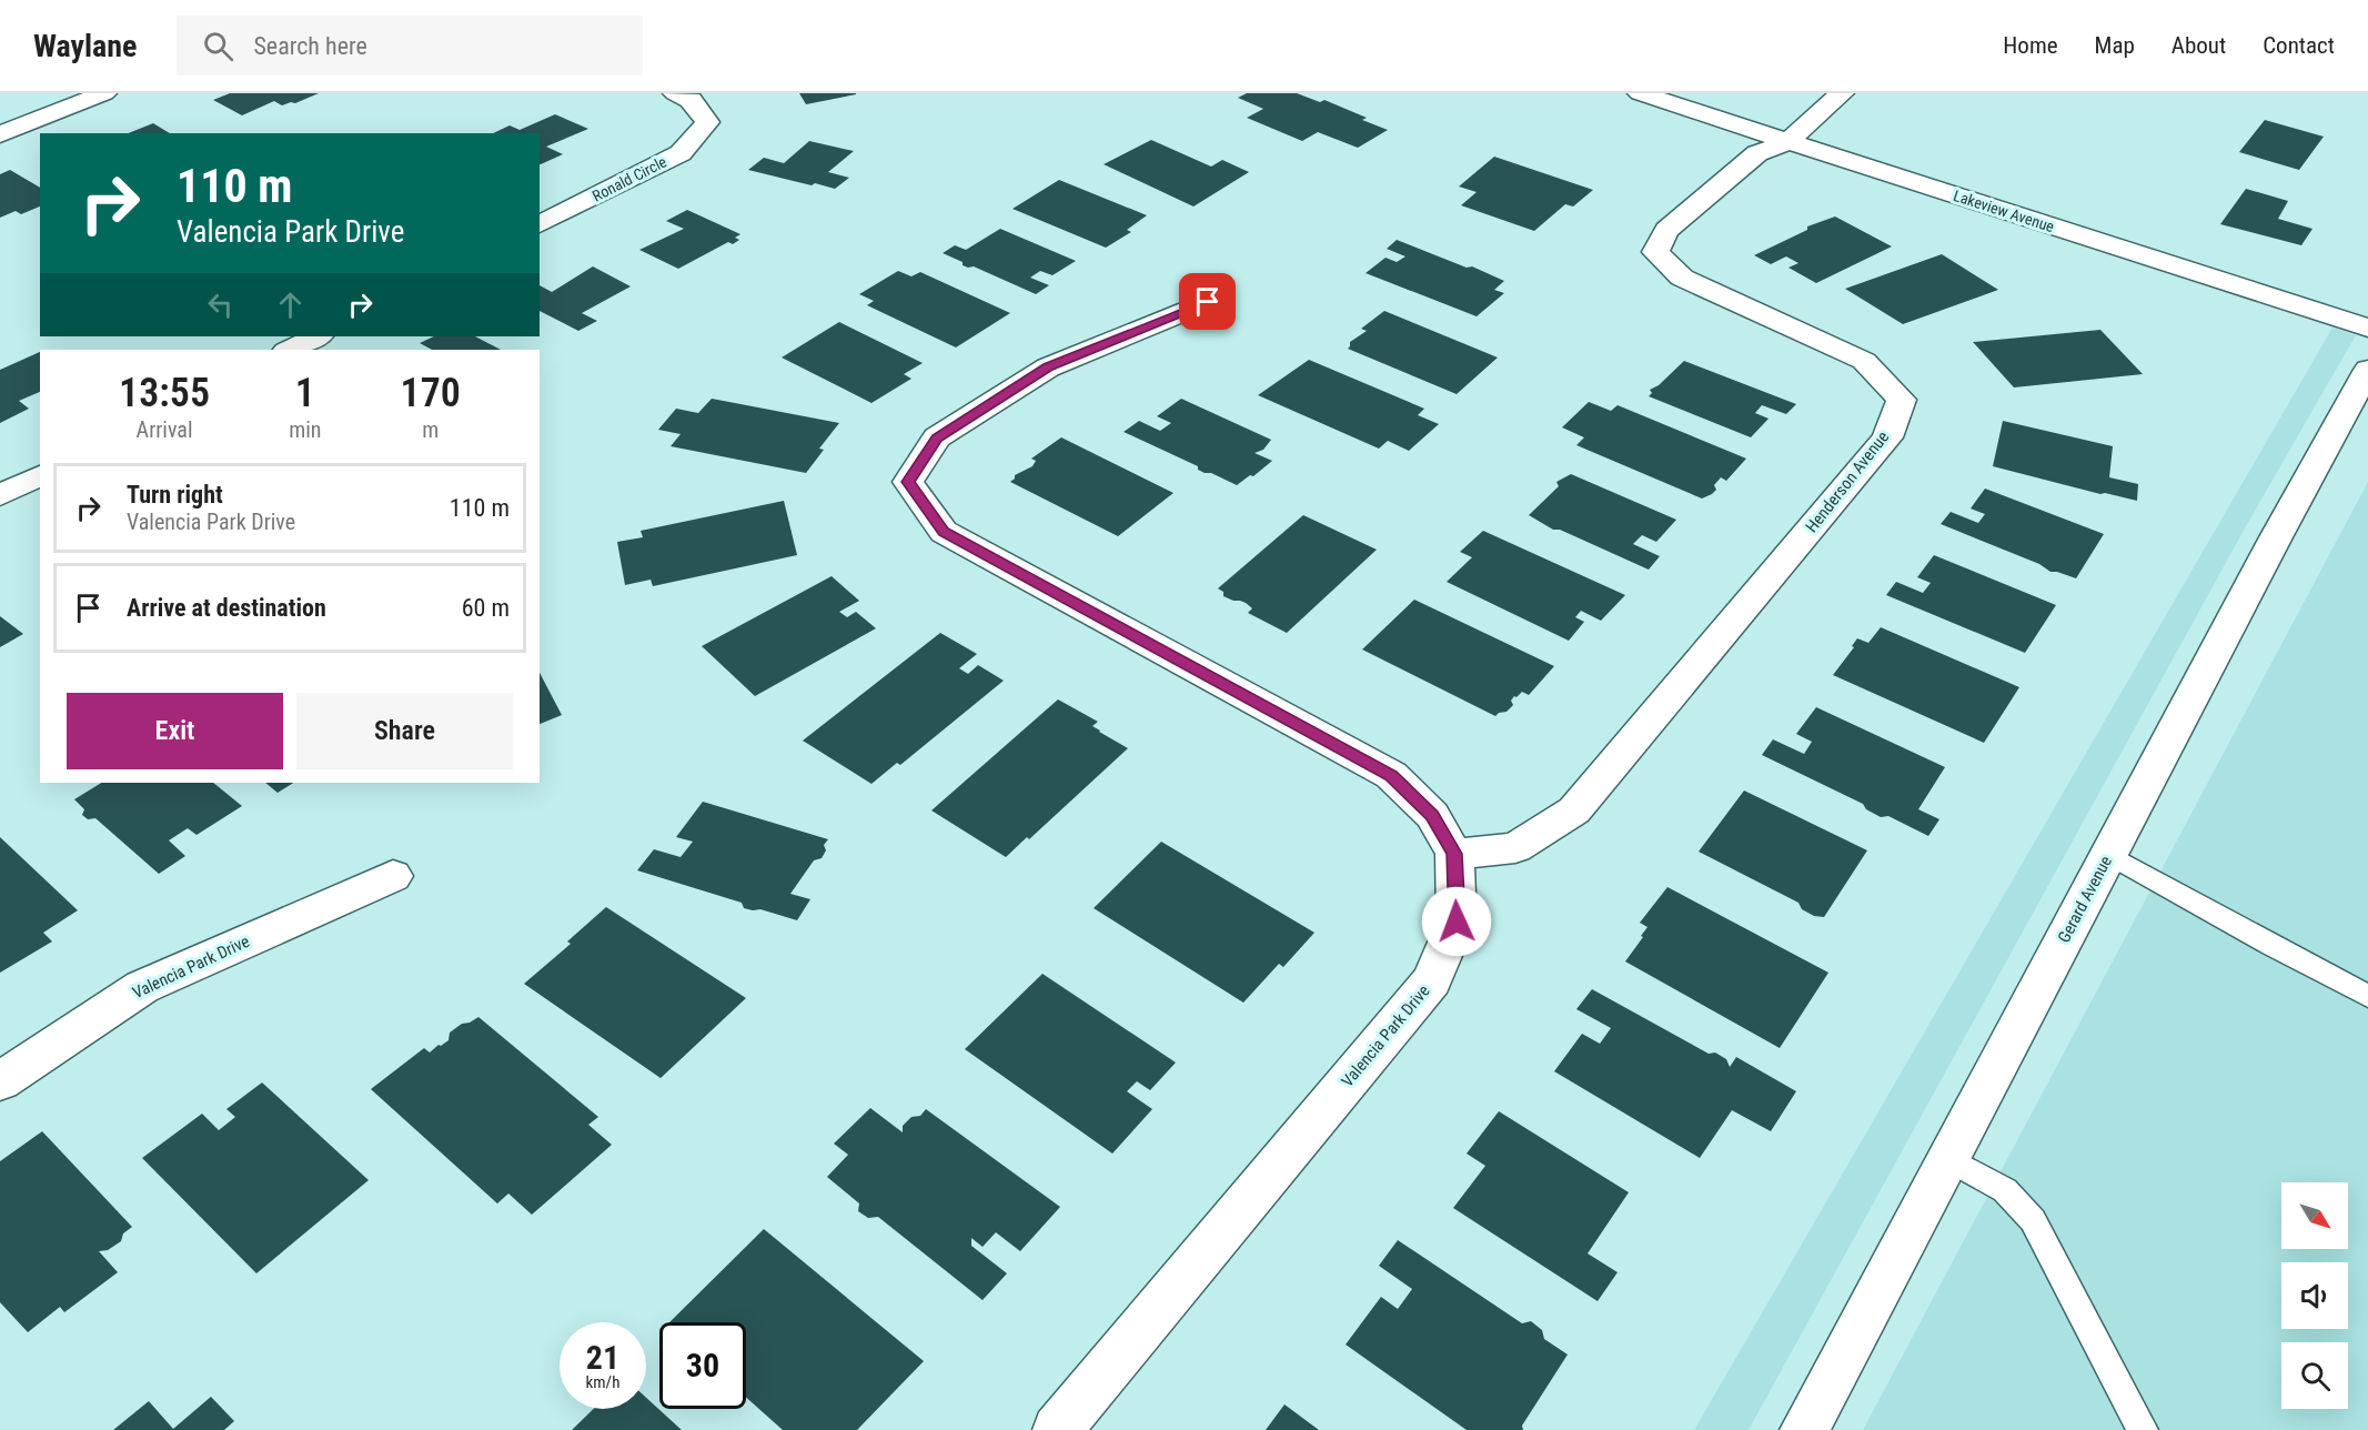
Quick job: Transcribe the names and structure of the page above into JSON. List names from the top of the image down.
{
  "streets": {
    "street": [
      "Ronald Circle",
      "Lakeview Avenue",
      "Henderson Avenue",
      "Gerard Avenue",
      "Valencia Park Drive"
    ]
  },
  "crossings": [
    ["Lakeview Avenue", "Henderson Avenue"],
    ["Henderson Avenue", "Valencia Park Drive"]
  ],
  "north": "bottom right",
  "page": {
    "header": "Waylane",
    "search": "Search here",
    "nav": [
      "Home",
      "Map",
      "About",
      "Contact"
    ],
    "turn": ["110 m", "Valencia Park Drive"],
    "eta": [
      "13:55",
      "Arrival",
      "1",
      "min",
      "170",
      "m"
    ],
    "list": [
      {
        "name": "Turn right",
        "note": "Valencia Park Drive",
        "value": "110 m"
      },
      {
        "name": "Arrive at destination",
        "value": "60 m"
      }
    ],
    "buttons": ["Exit", "Share"],
    "speed": "21 km/h",
    "limit": "30"
  }
}
